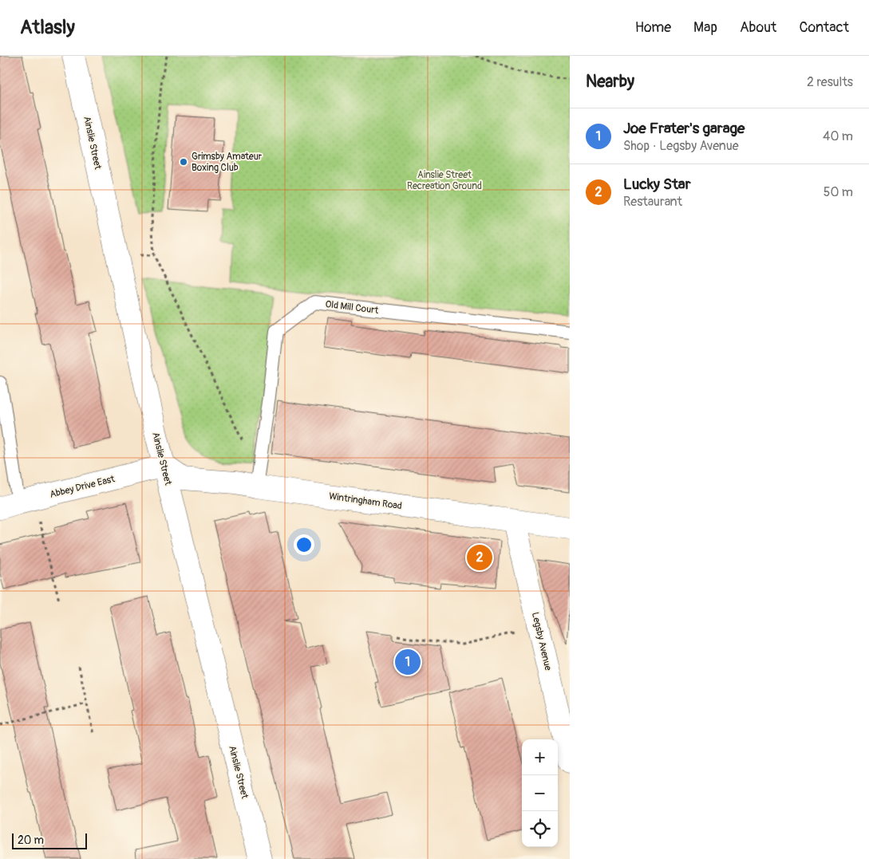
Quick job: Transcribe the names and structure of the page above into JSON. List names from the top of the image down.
{
  "streets": {
    "street": [
      "Ainslie Street",
      "Abbey Drive East",
      "Wintringham Road",
      "Legsby Avenue"
    ],
    "lane": ["Old Mill Court"]
  },
  "crossings": [
    ["Ainslie Street", "Abbey Drive East"],
    ["Ainslie Street", "Wintringham Road"],
    ["Old Mill Court", "Wintringham Road"],
    ["Abbey Drive East", "Wintringham Road"],
    ["Wintringham Road", "Legsby Avenue"]
  ],
  "parks": ["Ainslie Street Recreation Ground"],
  "places": ["Grimsby Amateur Boxing Club"],
  "scale_bar": "20 m",
  "page": {
    "header": "Atlasly",
    "nav": [
      "Home",
      "Map",
      "About",
      "Contact"
    ],
    "heading": ["Nearby", "2 results"],
    "list": [
      {
        "mark": "1",
        "name": "Joe Frater's garage",
        "note": "Shop · Legsby Avenue",
        "value": "40 m"
      },
      {
        "mark": "2",
        "name": "Lucky Star",
        "note": "Restaurant",
        "value": "50 m"
      }
    ],
    "pins": ["2", "1"],
    "map_buttons": ["+", "−"],
    "scale": "20 m"
  }
}
